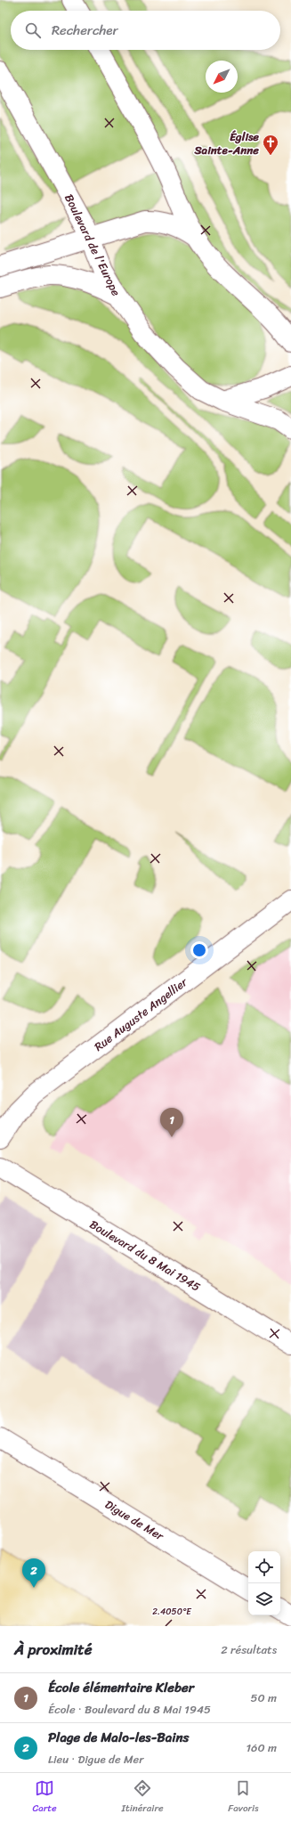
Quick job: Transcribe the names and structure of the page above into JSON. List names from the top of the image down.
{
  "streets": {
    "street": [
      "Boulevard de l'Europe",
      "Rue Auguste Angellier",
      "Boulevard du 8 Mai 1945",
      "Digue de Mer"
    ]
  },
  "places": {
    "church": ["Église Sainte-Anne"]
  },
  "north": "bottom left",
  "page": {
    "search": "Rechercher",
    "pins": ["1", "2"],
    "heading": ["À proximité", "2 résultats"],
    "list": [
      {
        "mark": "1",
        "name": "École élémentaire Kleber",
        "note": "École · Boulevard du 8 Mai 1945",
        "value": "50 m"
      },
      {
        "mark": "2",
        "name": "Plage de Malo-les-Bains",
        "note": "Lieu · Digue de Mer",
        "value": "160 m"
      }
    ],
    "nav": ["Carte", "Itinéraire", "Favoris"]
  },
  "coordinates": ["2.4050°E"]
}
